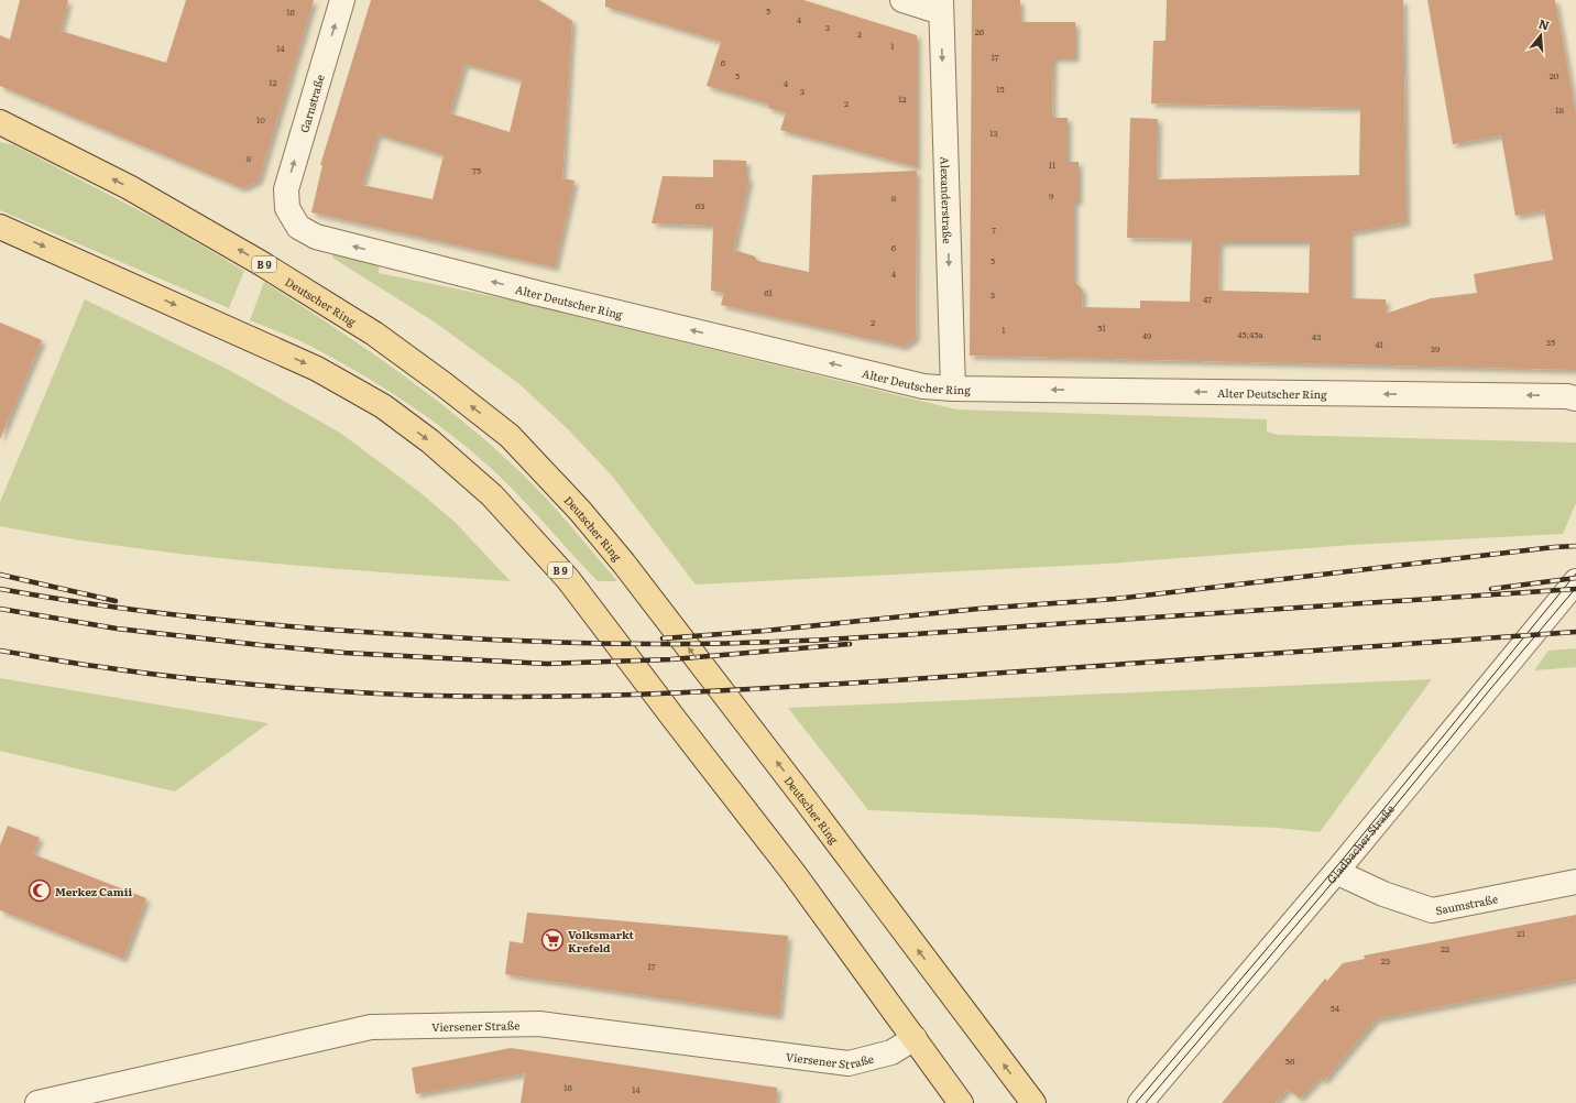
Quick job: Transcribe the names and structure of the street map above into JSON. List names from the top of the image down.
{
  "streets": {
    "main road": ["B 9", "Deutscher Ring"],
    "street": [
      "Garnstraße",
      "Alexanderstraße",
      "Alter Deutscher Ring",
      "Gladbacher Straße",
      "Saumstraße",
      "Viersener Straße"
    ]
  },
  "crossings": [
    ["Garnstraße", "Alter Deutscher Ring"],
    ["Alexanderstraße", "Alter Deutscher Ring"],
    ["B 9", "Viersener Straße"],
    ["Gladbacher Straße", "Saumstraße"]
  ],
  "one_way": ["Garnstraße", "Alexanderstraße", "Alter Deutscher Ring"],
  "places": {
    "mosque": ["Merkez Camii"],
    "supermarket": ["Volksmarkt Krefeld"]
  },
  "house_numbers": [
    "5",
    "16",
    "4",
    "3",
    "26",
    "2",
    "1",
    "14",
    "17",
    "6",
    "5",
    "20",
    "12",
    "4",
    "15",
    "3",
    "12",
    "2",
    "18",
    "10",
    "13",
    "8",
    "11",
    "75",
    "9",
    "8",
    "63",
    "7",
    "6",
    "5",
    "4",
    "61",
    "3",
    "47",
    "2",
    "51",
    "1",
    "45;45a",
    "49",
    "43",
    "35",
    "41",
    "39",
    "21",
    "22",
    "23",
    "17",
    "54",
    "56",
    "16",
    "14"
  ],
  "north": "top"
}
